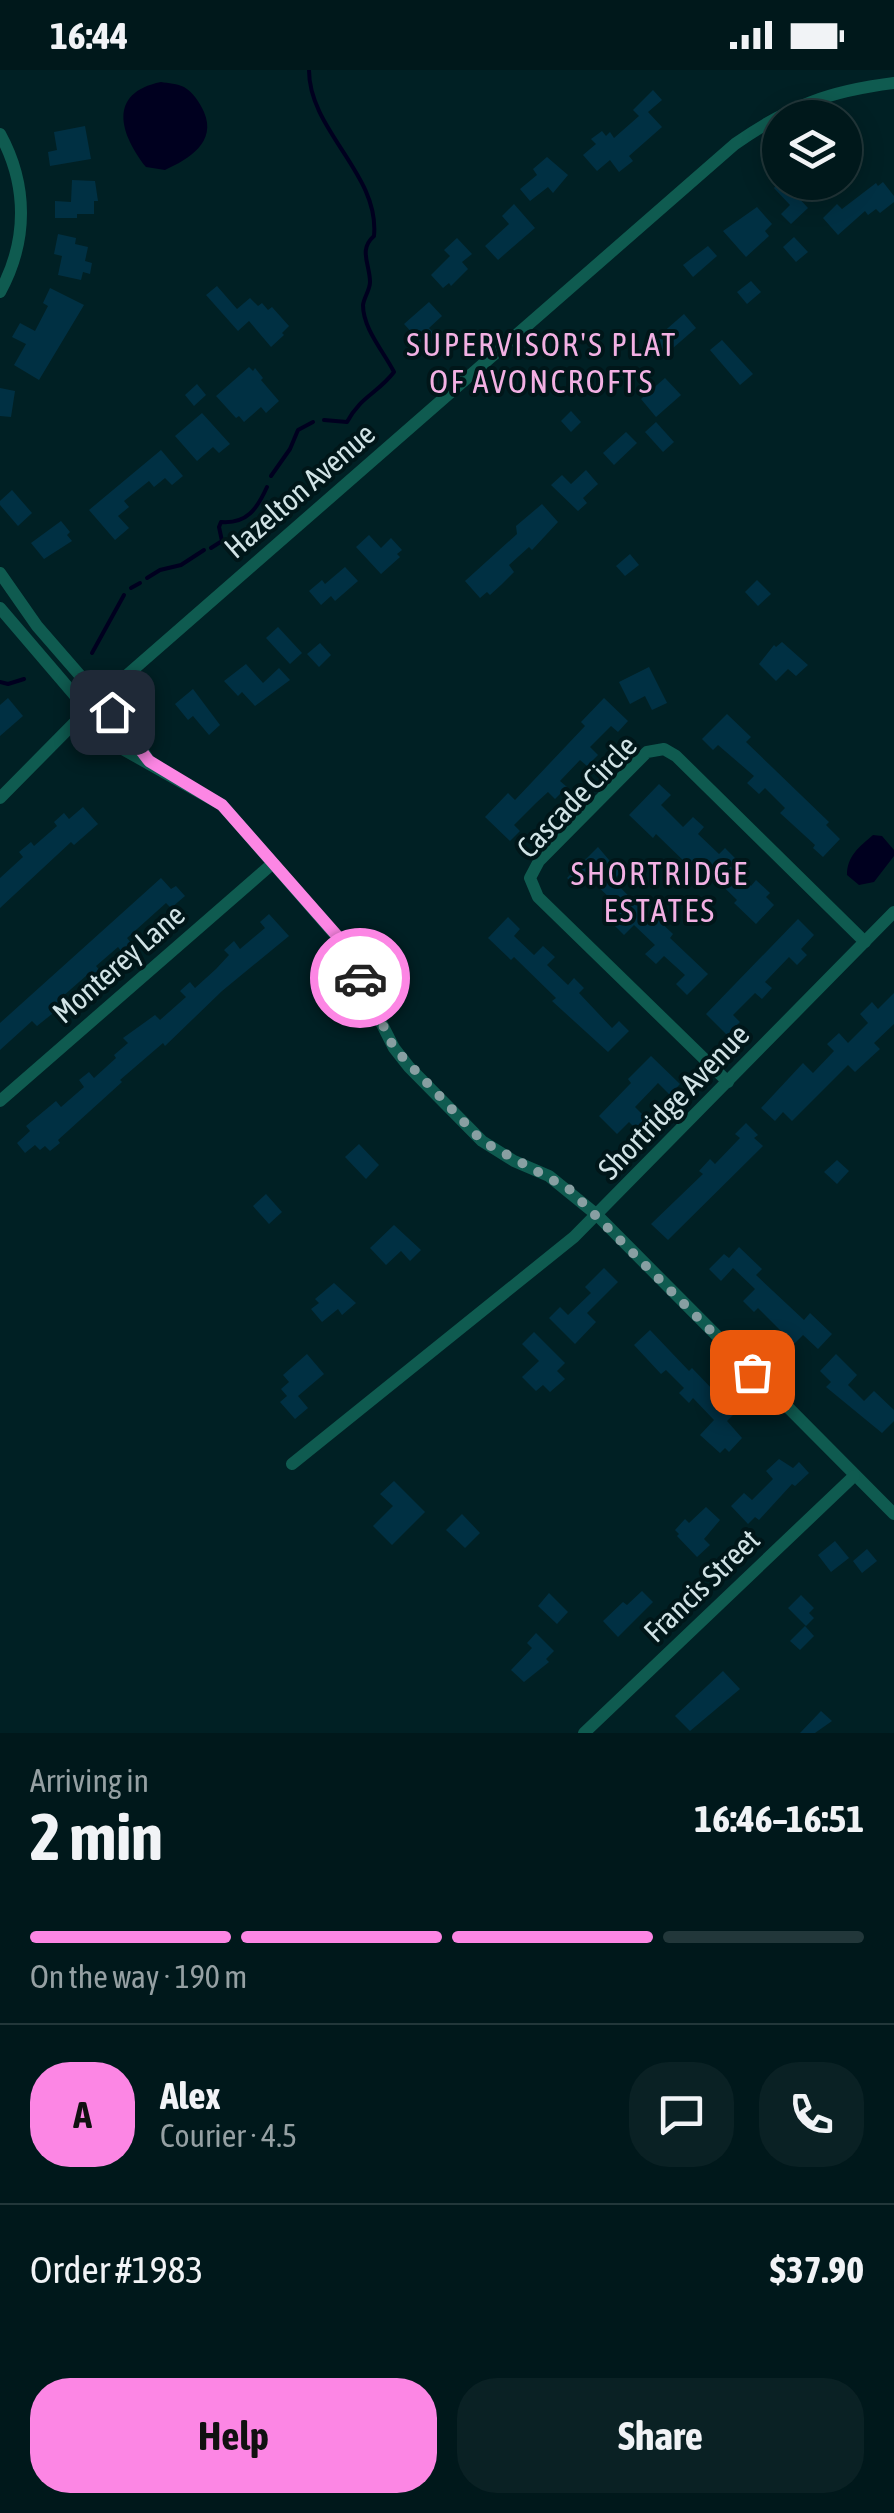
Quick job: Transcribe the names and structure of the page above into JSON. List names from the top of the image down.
{
  "streets": {
    "street": [
      "Hazelton Avenue",
      "Cascade Circle",
      "Monterey Lane",
      "Shortridge Avenue",
      "Francis Street"
    ]
  },
  "crossings": [
    ["Cascade Circle", "Shortridge Avenue"]
  ],
  "districts": ["SUPERVISOR'S PLAT OF AVONCROFTS", "SHORTRIDGE ESTATES"],
  "page": {
    "status": "16:44",
    "heading": ["2 min", "Arriving in", "16:46–16:51"],
    "panel": [
      "Alex",
      "Courier · 4.5",
      "Order #1983",
      "$37.90"
    ],
    "bar": "On the way · 190 m",
    "round": "A",
    "buttons": ["Help", "Share"]
  }
}
